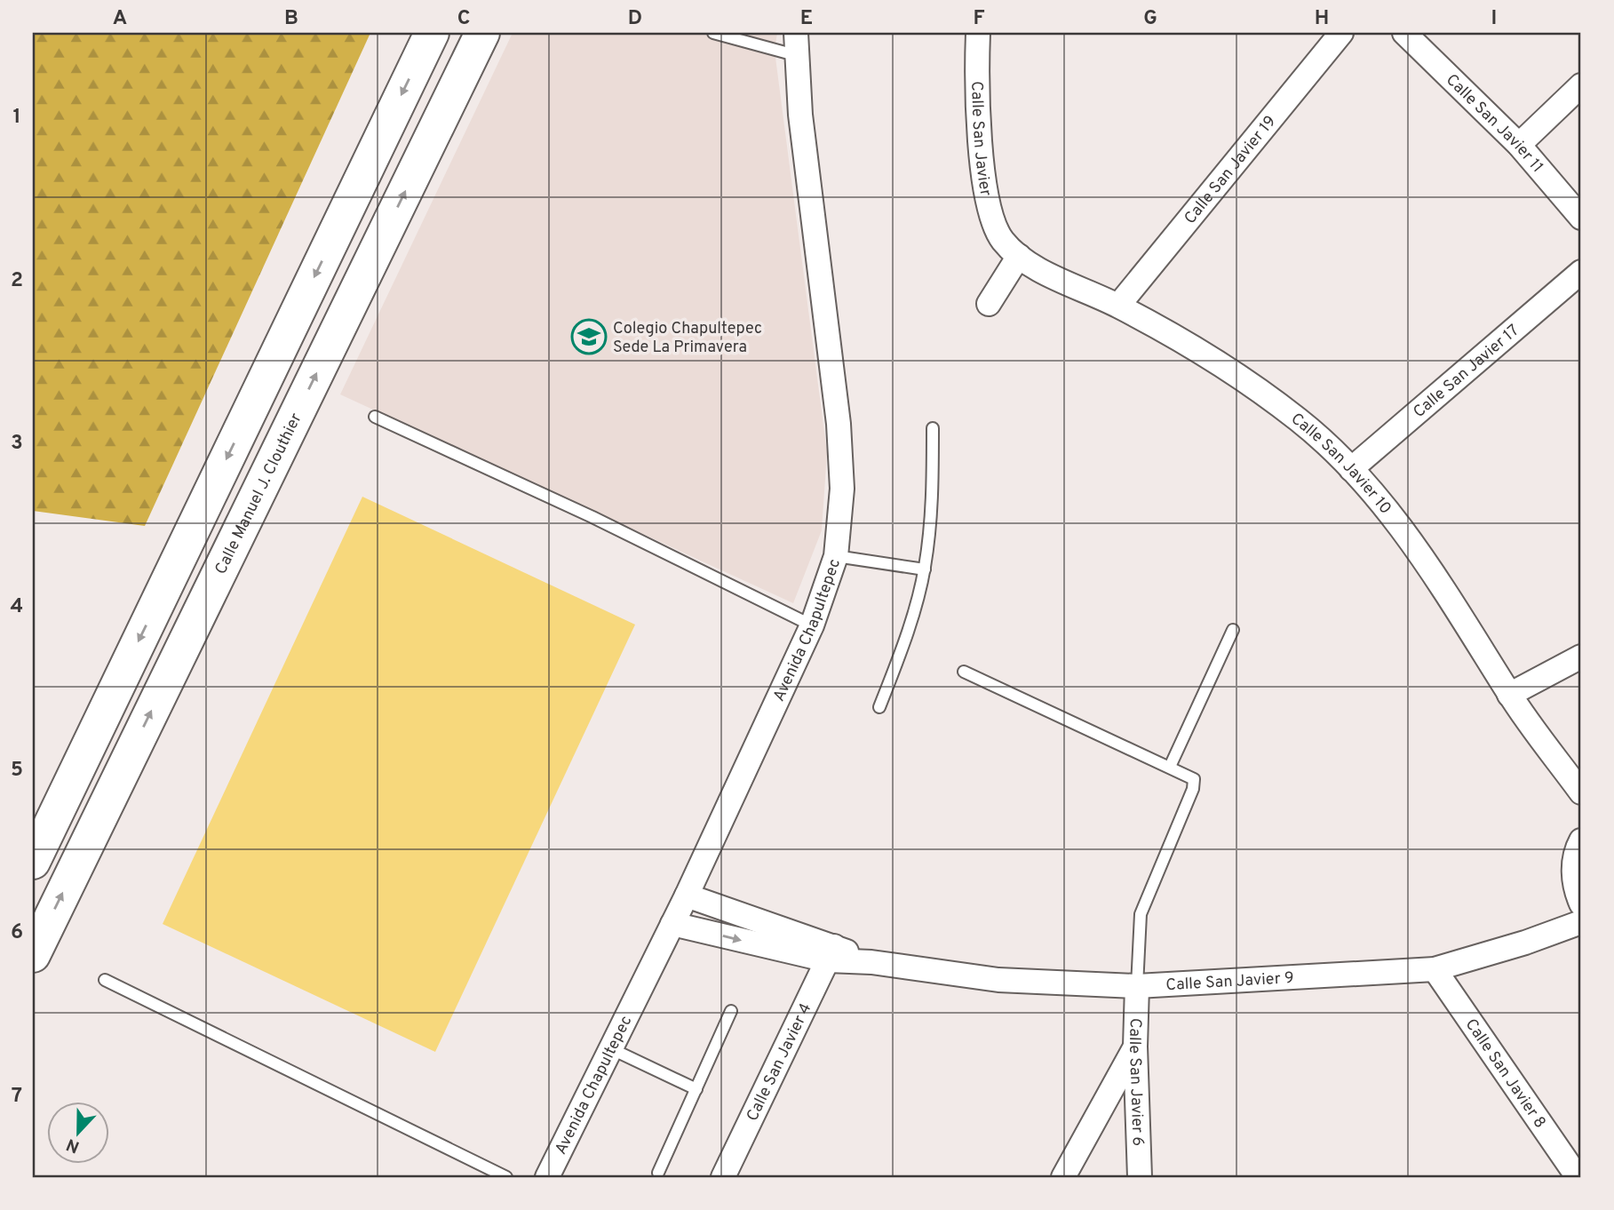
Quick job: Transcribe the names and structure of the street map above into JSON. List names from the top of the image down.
{
  "streets": {
    "main road": ["Calle Manuel J. Clouthier"],
    "street": [
      "Calle San Javier 11",
      "Calle San Javier",
      "Calle San Javier 19",
      "Calle San Javier 17",
      "Calle San Javier 10",
      "Avenida Chapultepec",
      "Calle San Javier 9",
      "Calle San Javier 4",
      "Calle San Javier 8",
      "Calle San Javier 6"
    ]
  },
  "crossings": [
    ["Calle San Javier", "Calle San Javier 10"],
    ["Calle San Javier 19", "Calle San Javier 10"],
    ["Calle San Javier 17", "Calle San Javier 10"],
    ["Avenida Chapultepec", "Calle San Javier 9"],
    ["Calle San Javier 9", "Calle San Javier 4"],
    ["Calle San Javier 9", "Calle San Javier 8"],
    ["Calle San Javier 9", "Calle San Javier 6"]
  ],
  "places": {
    "school or university": ["Colegio Chapultepec Sede La Primavera"]
  },
  "north": "bottom",
  "grid": {
    "columns": [
      "A",
      "B",
      "C",
      "D",
      "E",
      "F",
      "G",
      "H",
      "I"
    ],
    "rows": [
      "1",
      "2",
      "3",
      "4",
      "5",
      "6",
      "7"
    ]
  }
}
